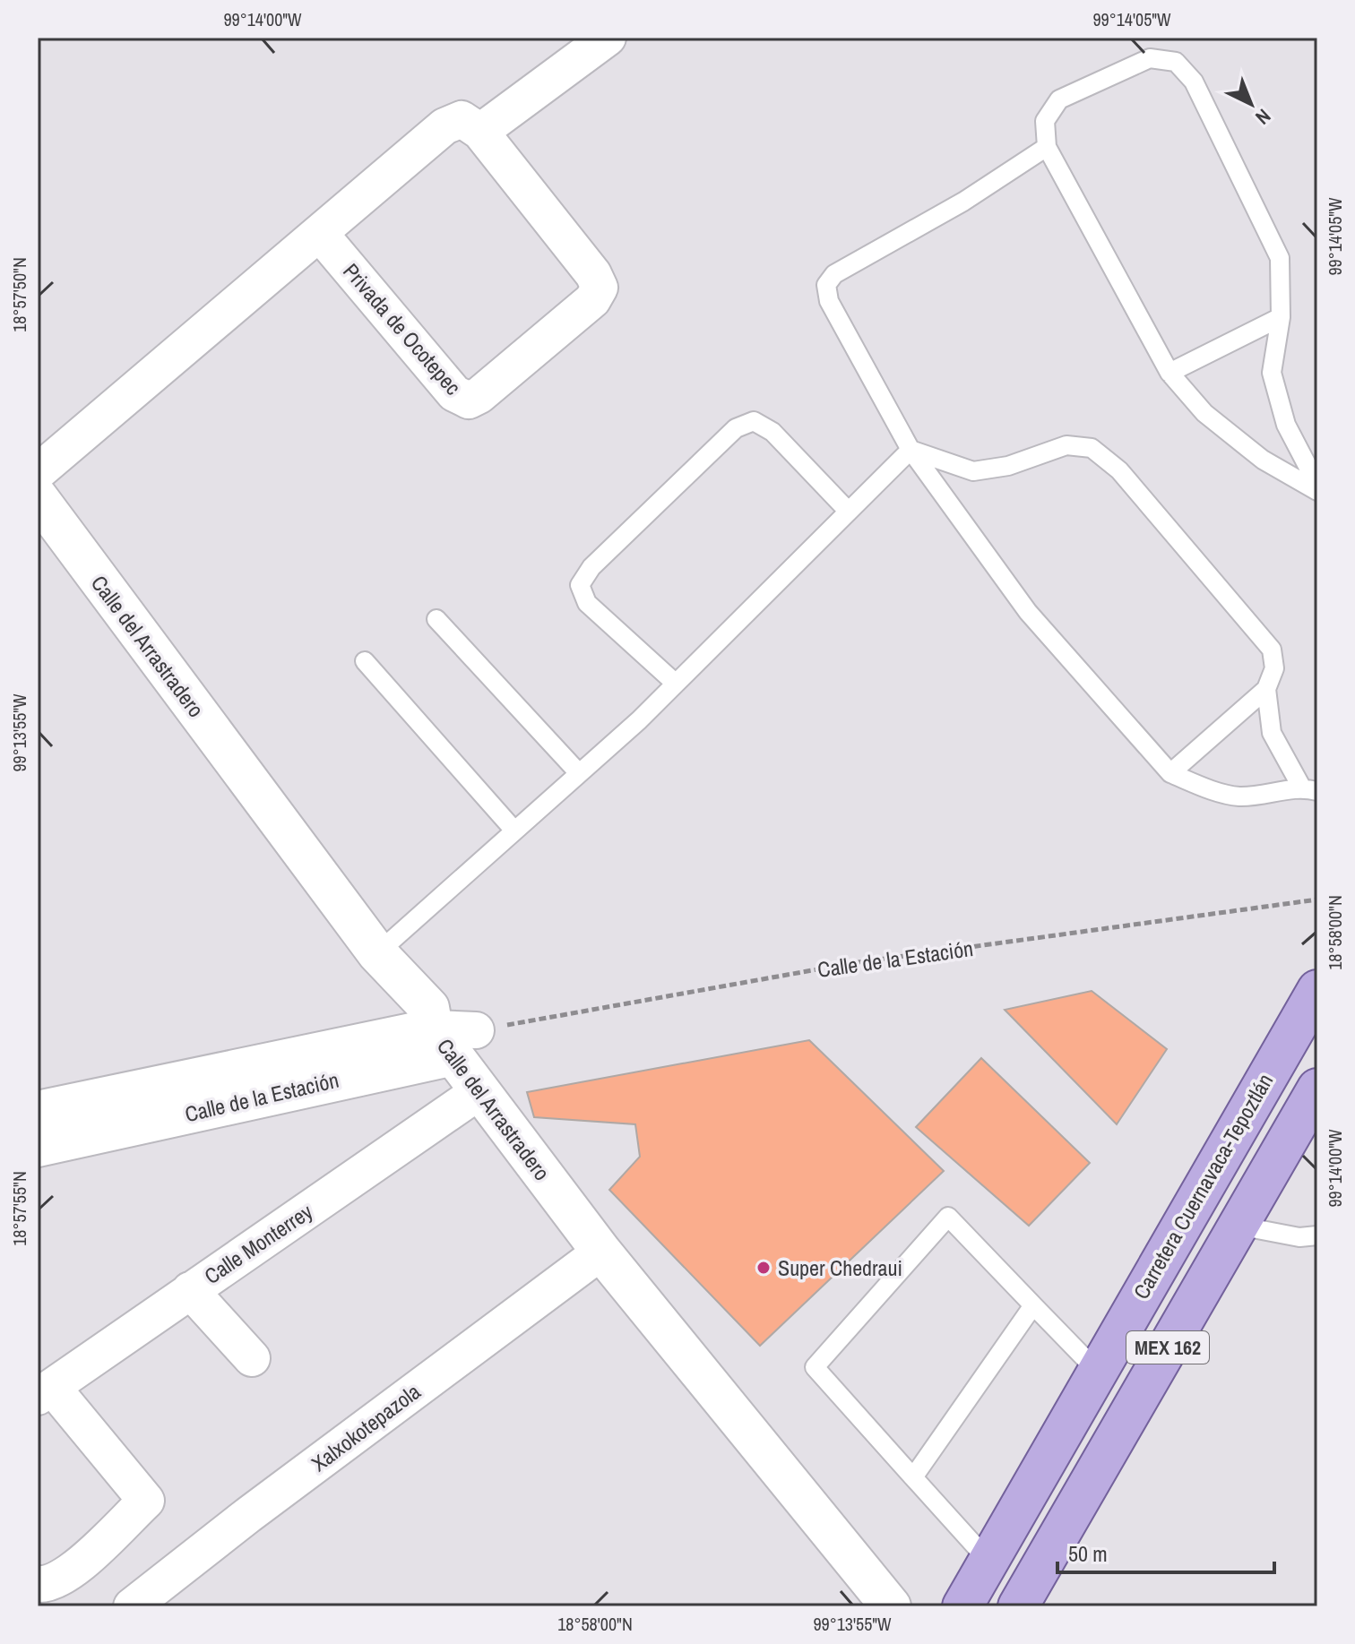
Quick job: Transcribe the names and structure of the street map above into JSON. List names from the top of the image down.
{
  "streets": {
    "main road": ["Carretera Cuernavaca-Tepoztlán", "MEX 162"],
    "street": [
      "Privada de Ocotepec",
      "Calle del Arrastradero",
      "Calle de la Estación",
      "Calle Monterrey",
      "Xalxokotepazola"
    ]
  },
  "crossings": [
    ["Calle del Arrastradero", "Calle de la Estación"],
    ["Calle del Arrastradero", "Calle Monterrey"],
    ["Calle del Arrastradero", "Xalxokotepazola"]
  ],
  "places": ["Super Chedraui"],
  "scale_bar": "50 m",
  "north": "bottom right",
  "coordinates": [
    "99°14'00\"W",
    "99°14'05\"W",
    "18°57'50\"N",
    "99°13'55\"W",
    "18°58'00\"N",
    "18°57'55\"N"
  ]
}
